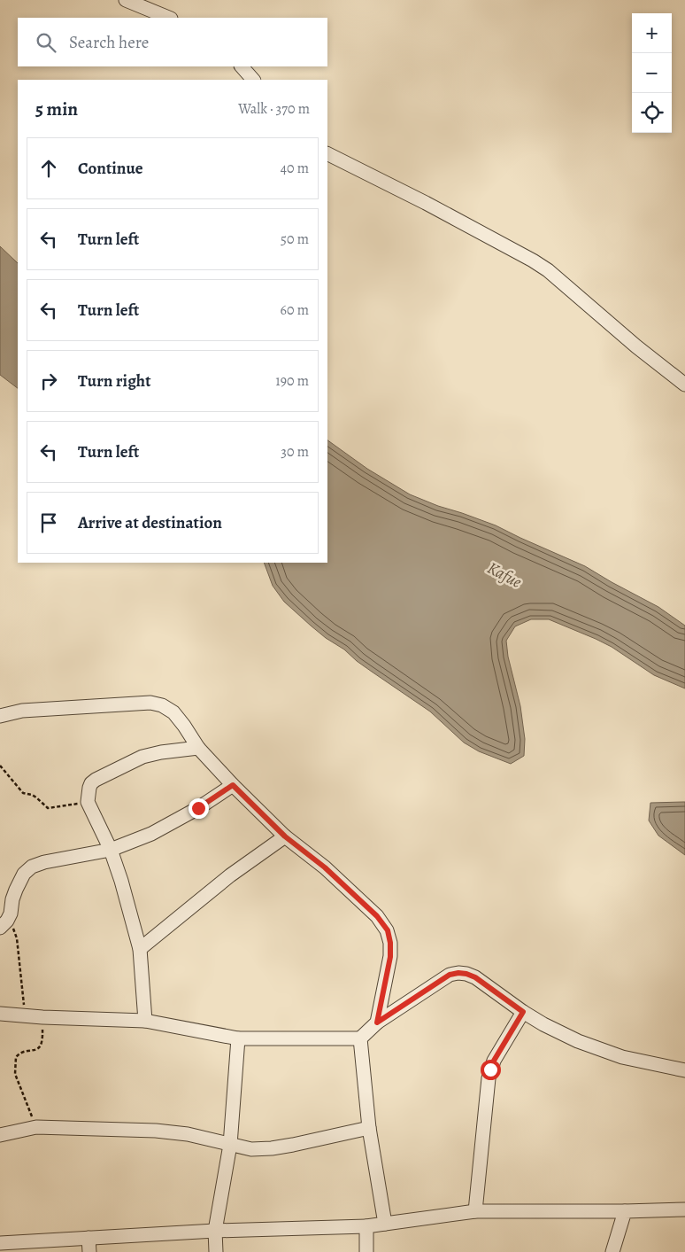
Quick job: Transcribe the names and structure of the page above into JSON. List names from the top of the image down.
{
  "water": ["Kafue"],
  "page": {
    "map_buttons": ["+", "−"],
    "search": "Search here",
    "heading": ["5 min", "Walk · 370 m"],
    "list": [
      ["Continue", "40 m"],
      ["Turn left", "50 m"],
      ["Turn left", "60 m"],
      ["Turn right", "190 m"],
      ["Turn left", "30 m"],
      "Arrive at destination"
    ]
  }
}
